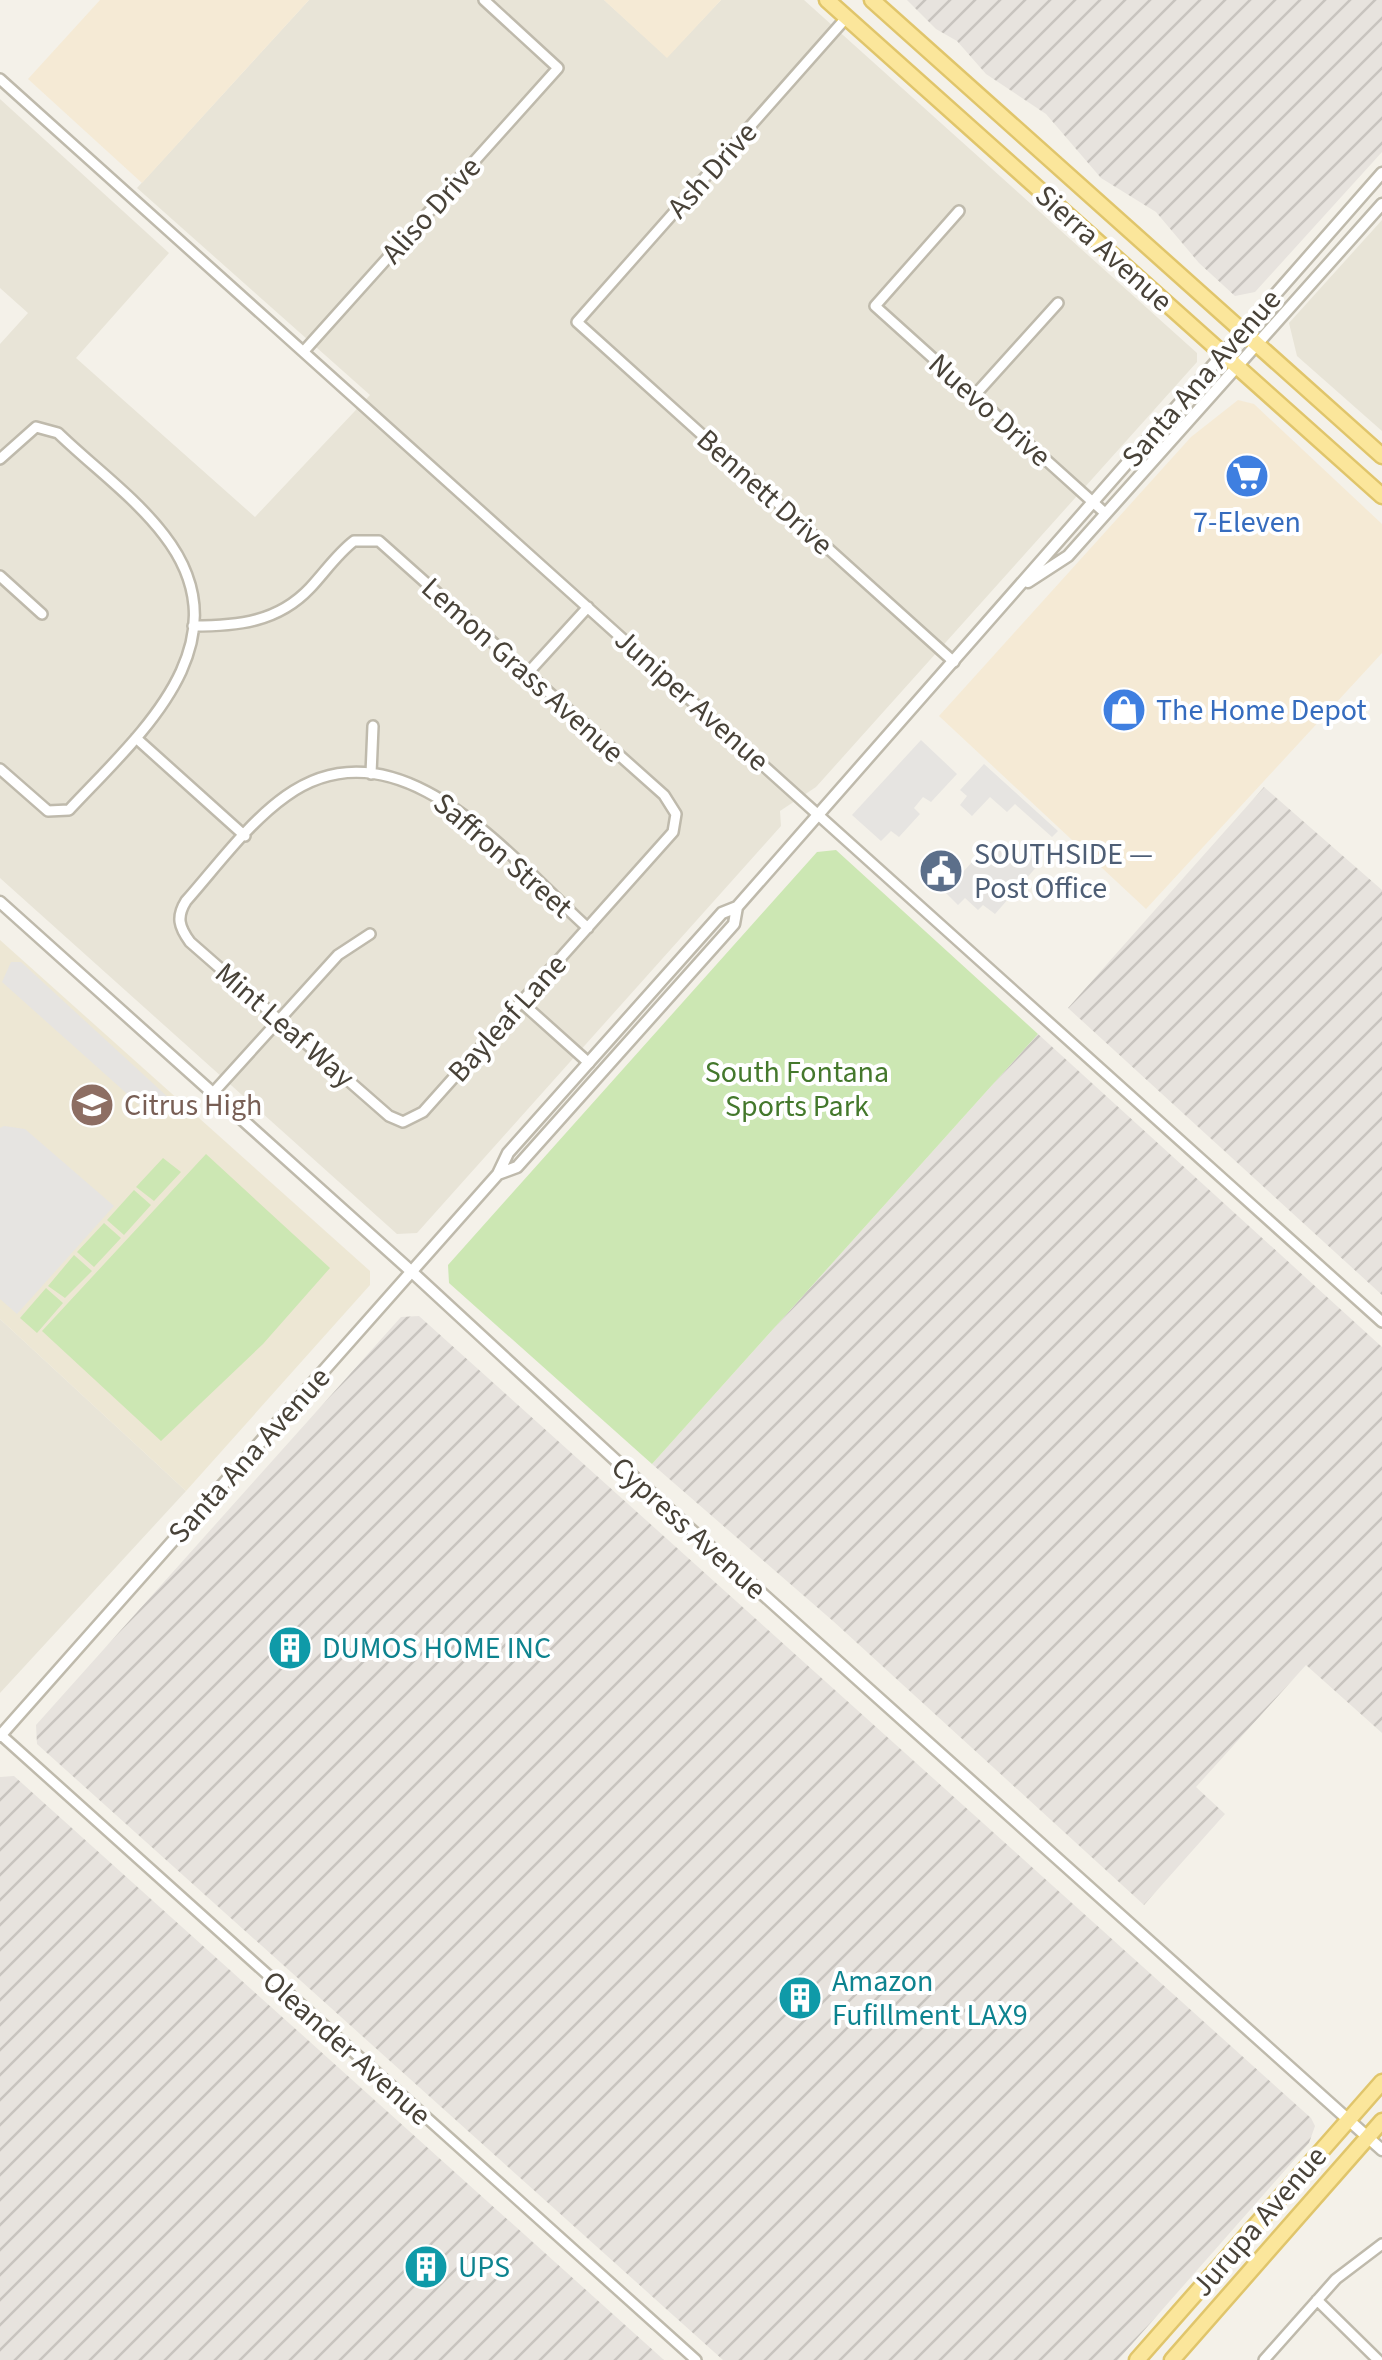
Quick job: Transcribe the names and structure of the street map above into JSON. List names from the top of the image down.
{
  "streets": {
    "main road": ["Sierra Avenue", "Jurupa Avenue"],
    "street": [
      "Ash Drive",
      "Aliso Drive",
      "Santa Ana Avenue",
      "Nuevo Drive",
      "Bennett Drive",
      "Lemon Grass Avenue",
      "Juniper Avenue",
      "Saffron Street",
      "Bayleaf Lane",
      "Mint Leaf Way",
      "Cypress Avenue",
      "Oleander Avenue"
    ]
  },
  "crossings": [
    ["Ash Drive", "Sierra Avenue"],
    ["Ash Drive", "Bennett Drive"],
    ["Aliso Drive", "Juniper Avenue"],
    ["Sierra Avenue", "Santa Ana Avenue"],
    ["Santa Ana Avenue", "Nuevo Drive"],
    ["Santa Ana Avenue", "Bennett Drive"],
    ["Santa Ana Avenue", "Juniper Avenue"],
    ["Santa Ana Avenue", "Cypress Avenue"],
    ["Santa Ana Avenue", "Oleander Avenue"],
    ["Lemon Grass Avenue", "Bayleaf Lane"],
    ["Saffron Street", "Bayleaf Lane"],
    ["Saffron Street", "Mint Leaf Way"],
    ["Bayleaf Lane", "Mint Leaf Way"],
    ["Cypress Avenue", "Jurupa Avenue"]
  ],
  "parks": ["South Fontana Sports Park"],
  "places": {
    "supermarket": ["7-Eleven"],
    "shop": ["The Home Depot"],
    "public building": ["SOUTHSIDE — Post Office"],
    "school or university": ["Citrus High"],
    "building": ["DUMOS HOME INC", "Amazon Fufillment LAX9", "UPS"]
  }
}
